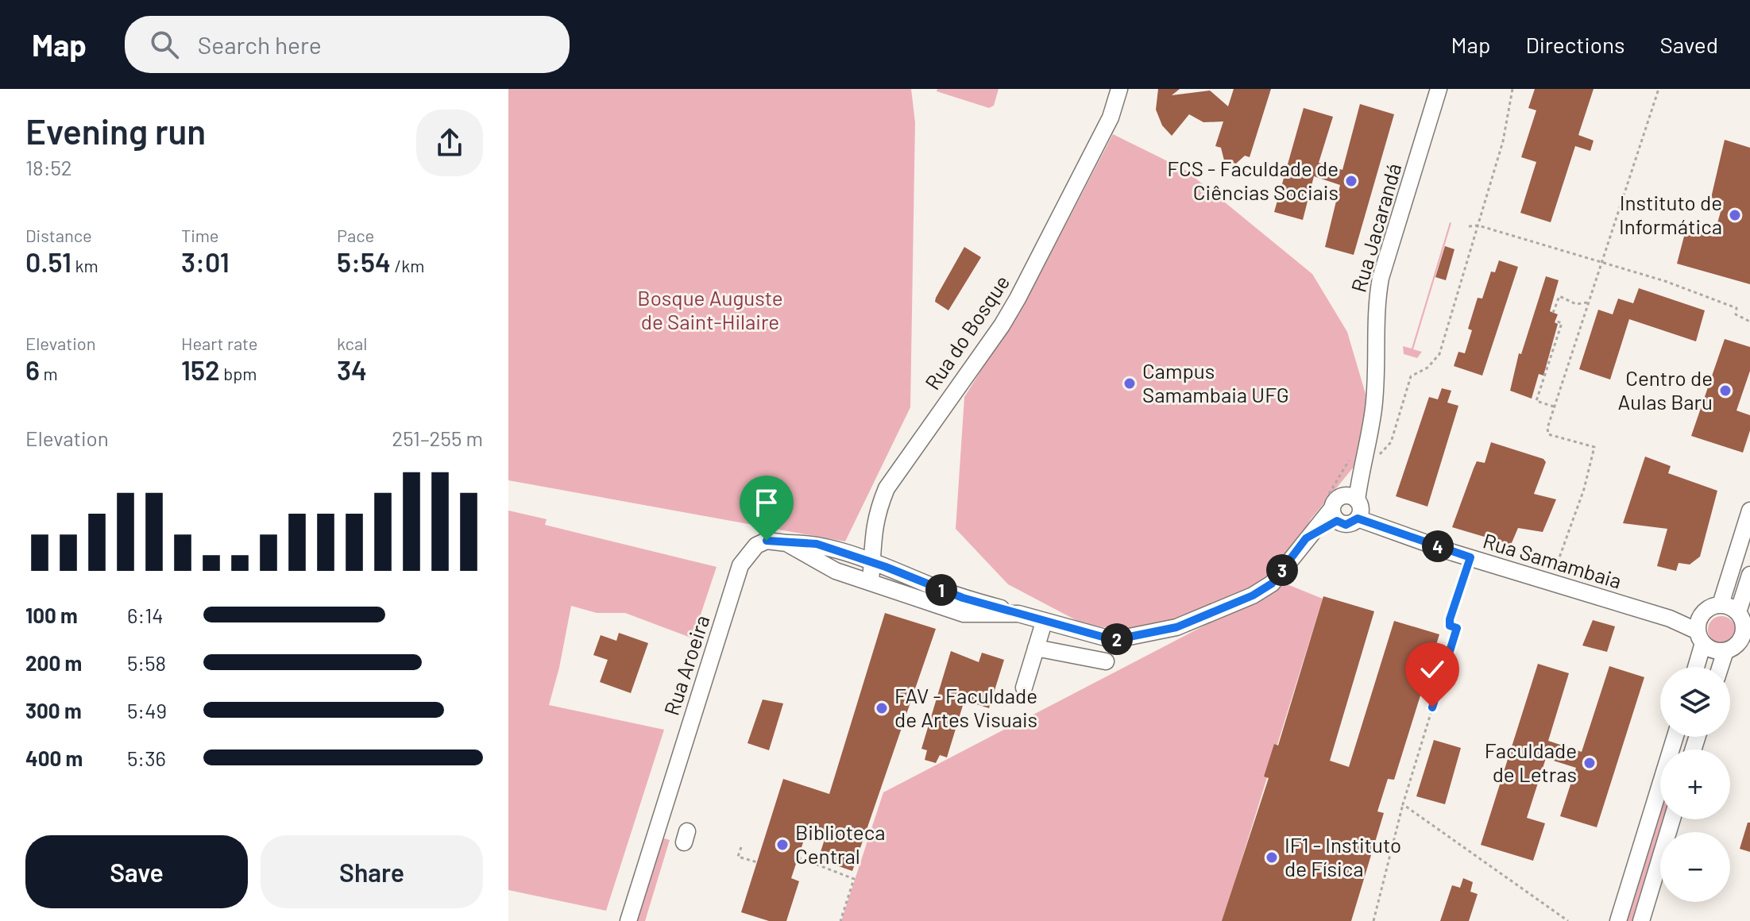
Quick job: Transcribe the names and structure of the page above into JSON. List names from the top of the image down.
{
  "streets": {
    "street": [
      "Rua Jacarandá",
      "Rua do Bosque",
      "Rua Samambaia",
      "Rua Aroeira"
    ]
  },
  "crossings": [
    ["Rua do Bosque", "Rua Aroeira"]
  ],
  "parks": ["Bosque Auguste de Saint-Hilaire"],
  "places": [
    "FCS - Faculdade de Ciências Sociais",
    "Instituto de Informática",
    "Campus Samambaia UFG",
    "Centro de Aulas Baru",
    "FAV - Faculdade de Artes Visuais",
    "Faculdade de Letras",
    "Biblioteca Central",
    "IF1 - Instituto de Física"
  ],
  "page": {
    "header": "Map",
    "search": "Search here",
    "nav": ["Map", "Directions", "Saved"],
    "heading": ["Evening run", "18:52"],
    "stats": [
      ["Distance", "0.51 km"],
      ["Time", "3:01"],
      ["Pace", "5:54 /km"],
      ["Elevation", "6 m"],
      ["Heart rate", "152 bpm"],
      ["kcal", "34"]
    ],
    "chart": ["Elevation", "251–255 m"],
    "pins": [
      "4",
      "3",
      "1",
      "2"
    ],
    "list": [
      {
        "name": "100 m",
        "note": "6:14"
      },
      {
        "name": "200 m",
        "note": "5:58"
      },
      {
        "name": "300 m",
        "note": "5:49"
      },
      {
        "name": "400 m",
        "note": "5:36"
      }
    ],
    "map_buttons": ["+", "−"],
    "buttons": ["Save", "Share"]
  }
}
